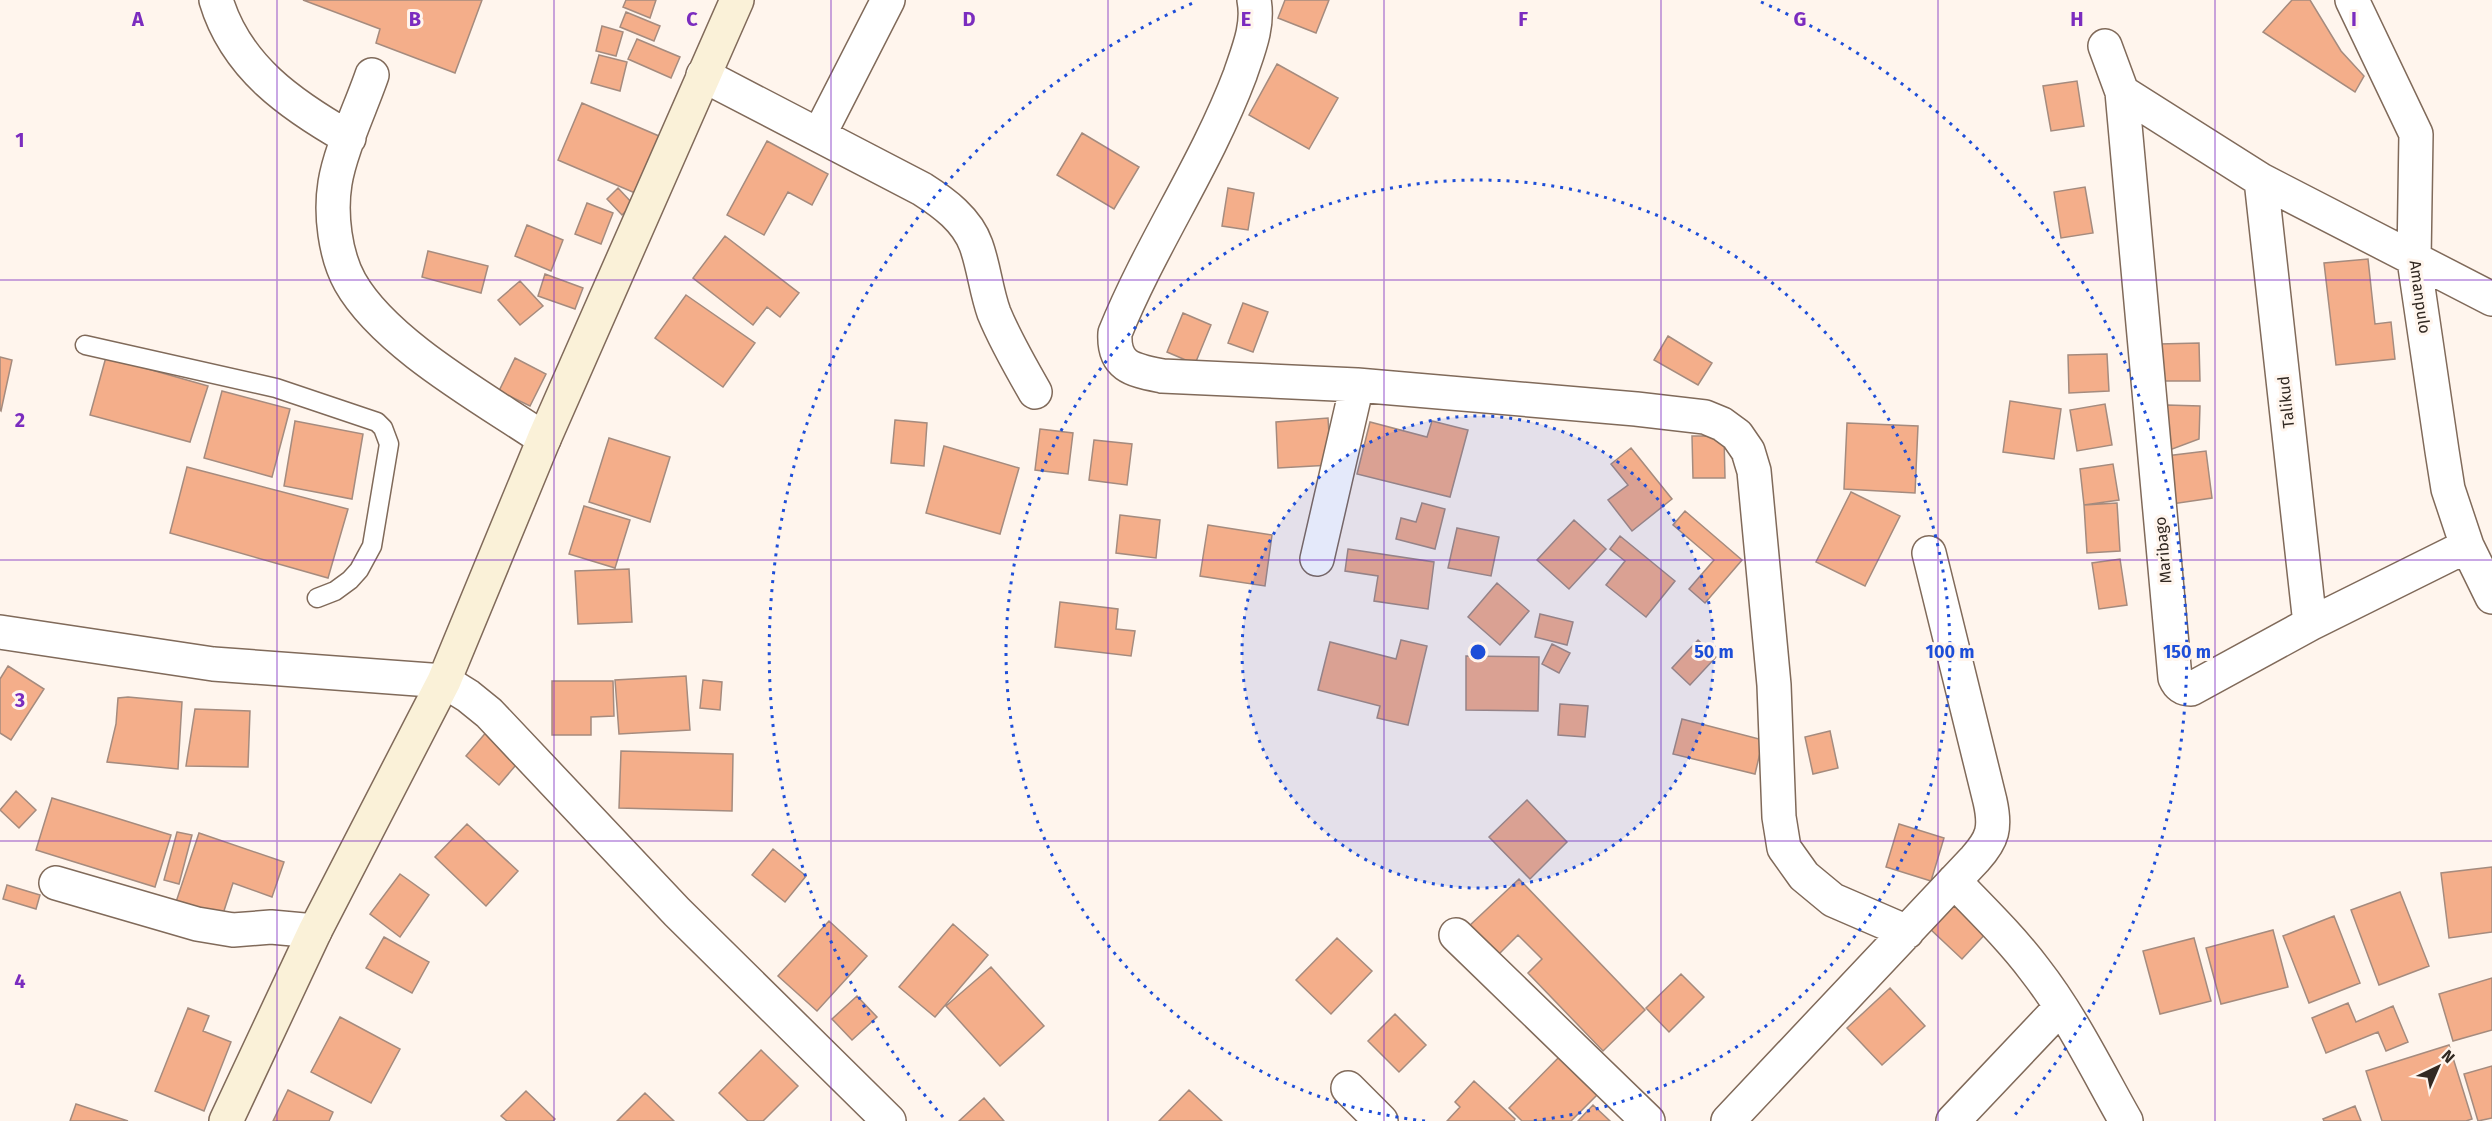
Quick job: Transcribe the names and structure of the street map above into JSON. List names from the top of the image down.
{
  "streets": {
    "street": ["Amanpulo", "Talikud", "Maribago"]
  },
  "crossings": [
    ["Amanpulo", "Maribago"],
    ["Talikud", "Maribago"]
  ],
  "north": "top right",
  "grid": {
    "columns": [
      "A",
      "B",
      "C",
      "D",
      "E",
      "F",
      "G",
      "H",
      "I"
    ],
    "rows": [
      "1",
      "2",
      "3",
      "4"
    ]
  },
  "rings": ["50 m", "100 m", "150 m"]
}
